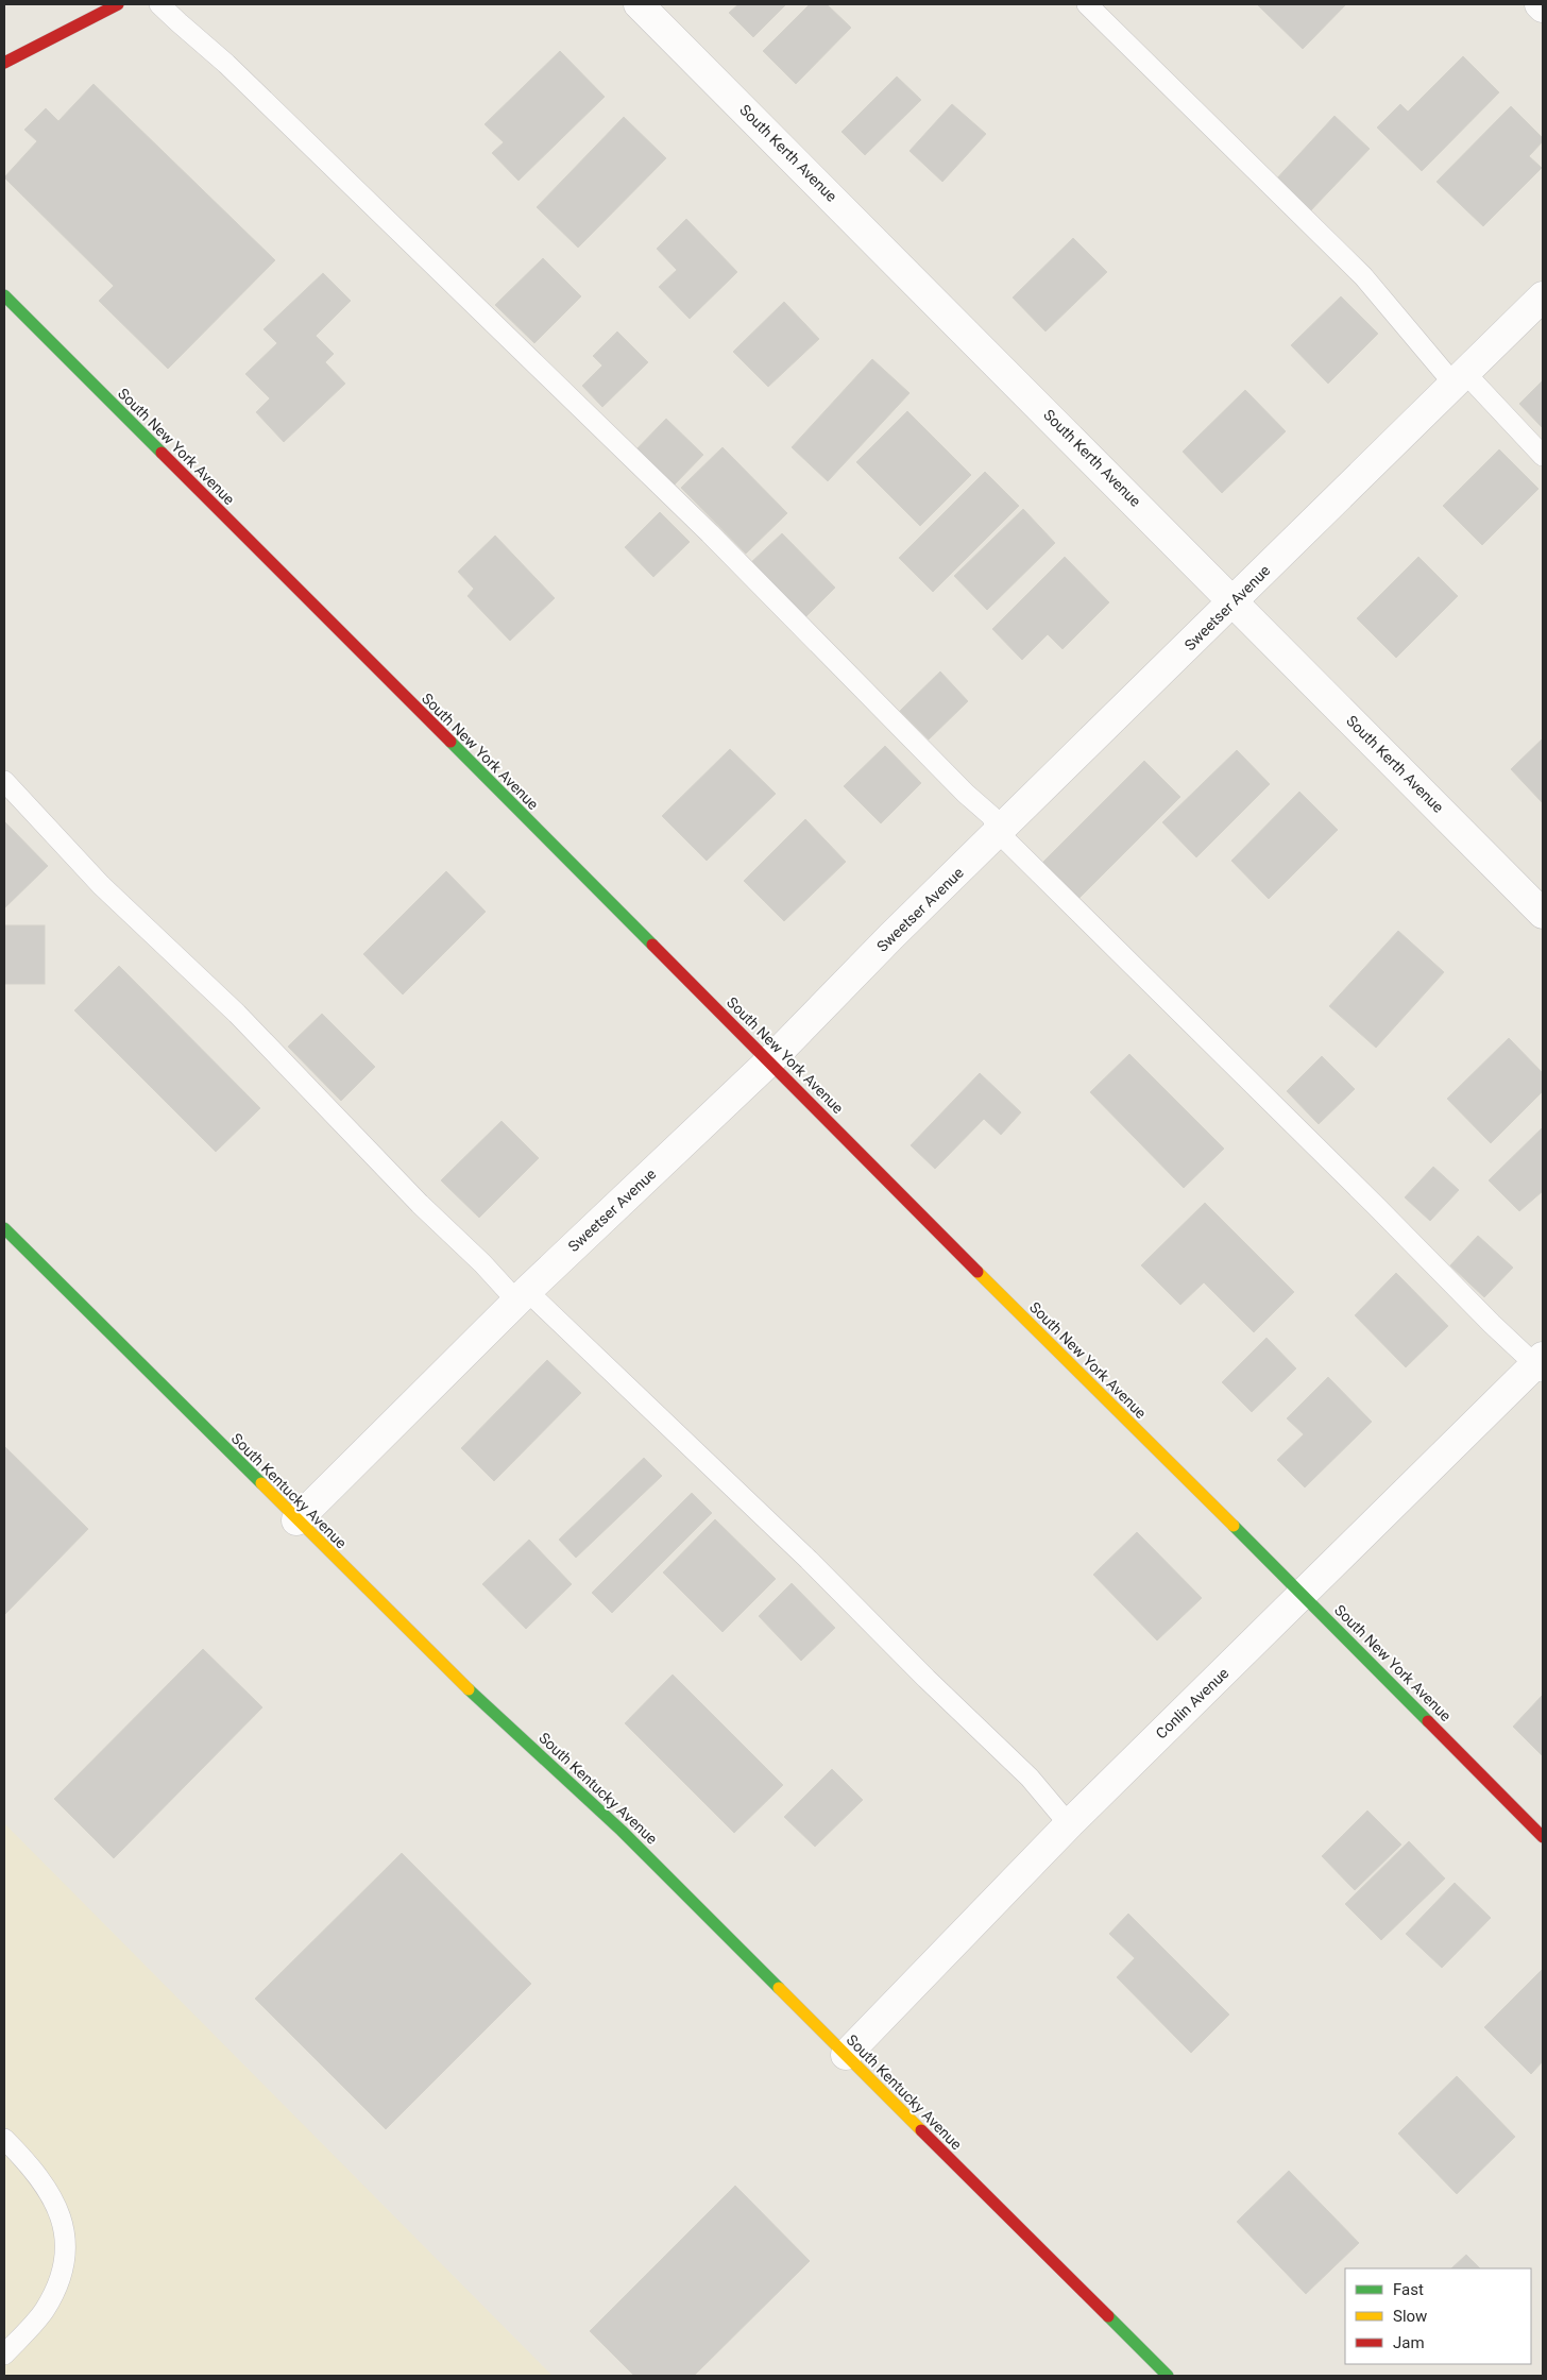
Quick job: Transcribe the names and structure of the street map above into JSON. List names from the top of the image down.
{
  "streets": {
    "street": [
      "South Kerth Avenue",
      "South New York Avenue",
      "Sweetser Avenue",
      "South Kentucky Avenue",
      "Conlin Avenue"
    ]
  },
  "crossings": [
    ["South Kerth Avenue", "Sweetser Avenue"],
    ["South New York Avenue", "Sweetser Avenue"],
    ["South New York Avenue", "Conlin Avenue"],
    ["Sweetser Avenue", "South Kentucky Avenue"],
    ["South Kentucky Avenue", "Conlin Avenue"]
  ],
  "legend": ["Fast", "Slow", "Jam"]
}
